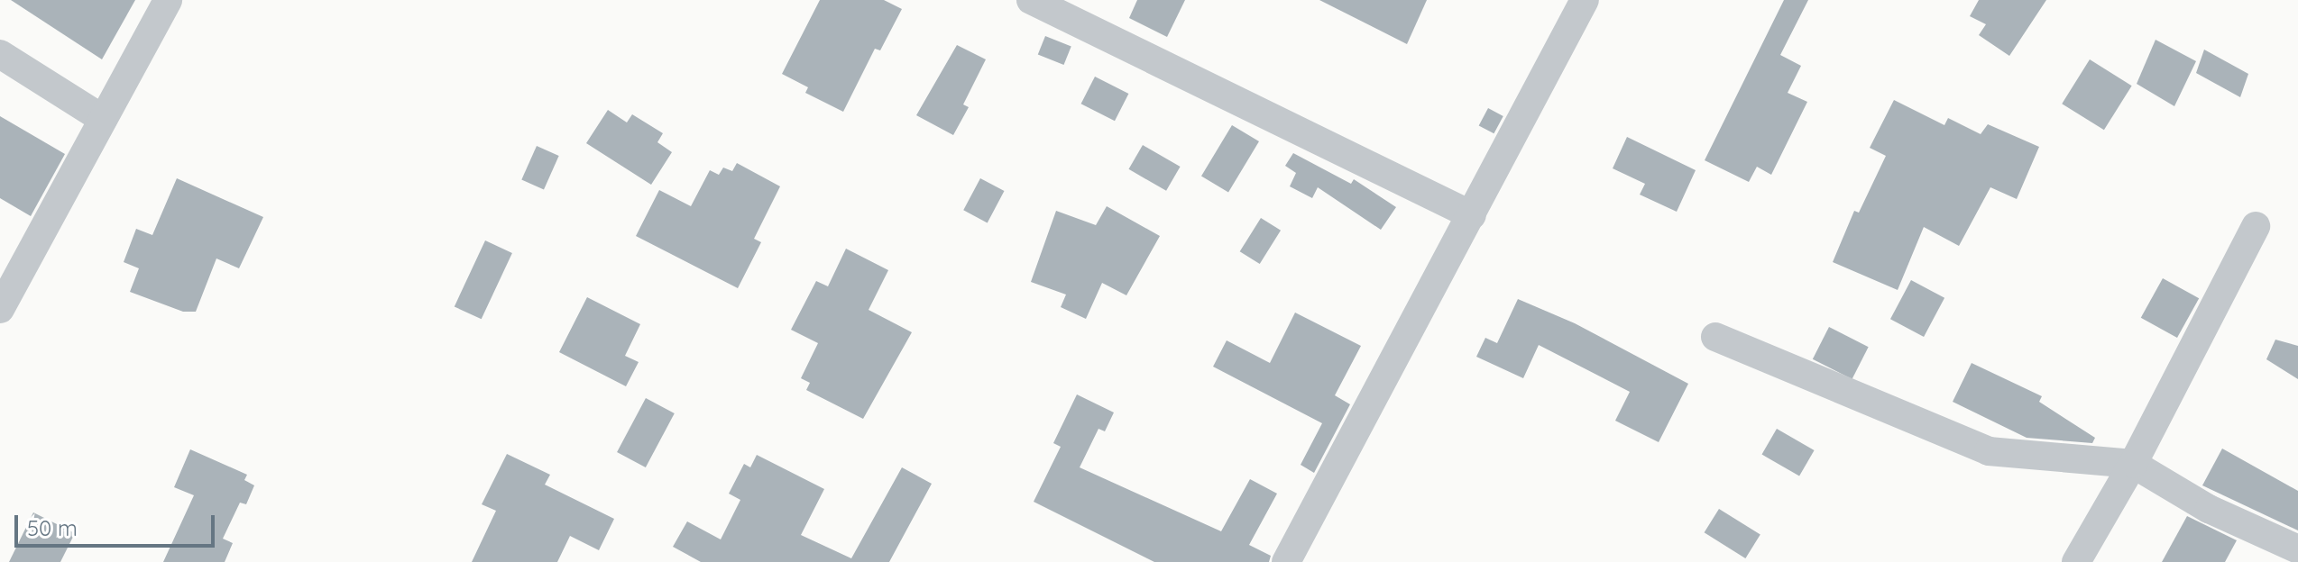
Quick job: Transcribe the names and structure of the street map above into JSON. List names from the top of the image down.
{
  "scale_bar": "50 m"
}
